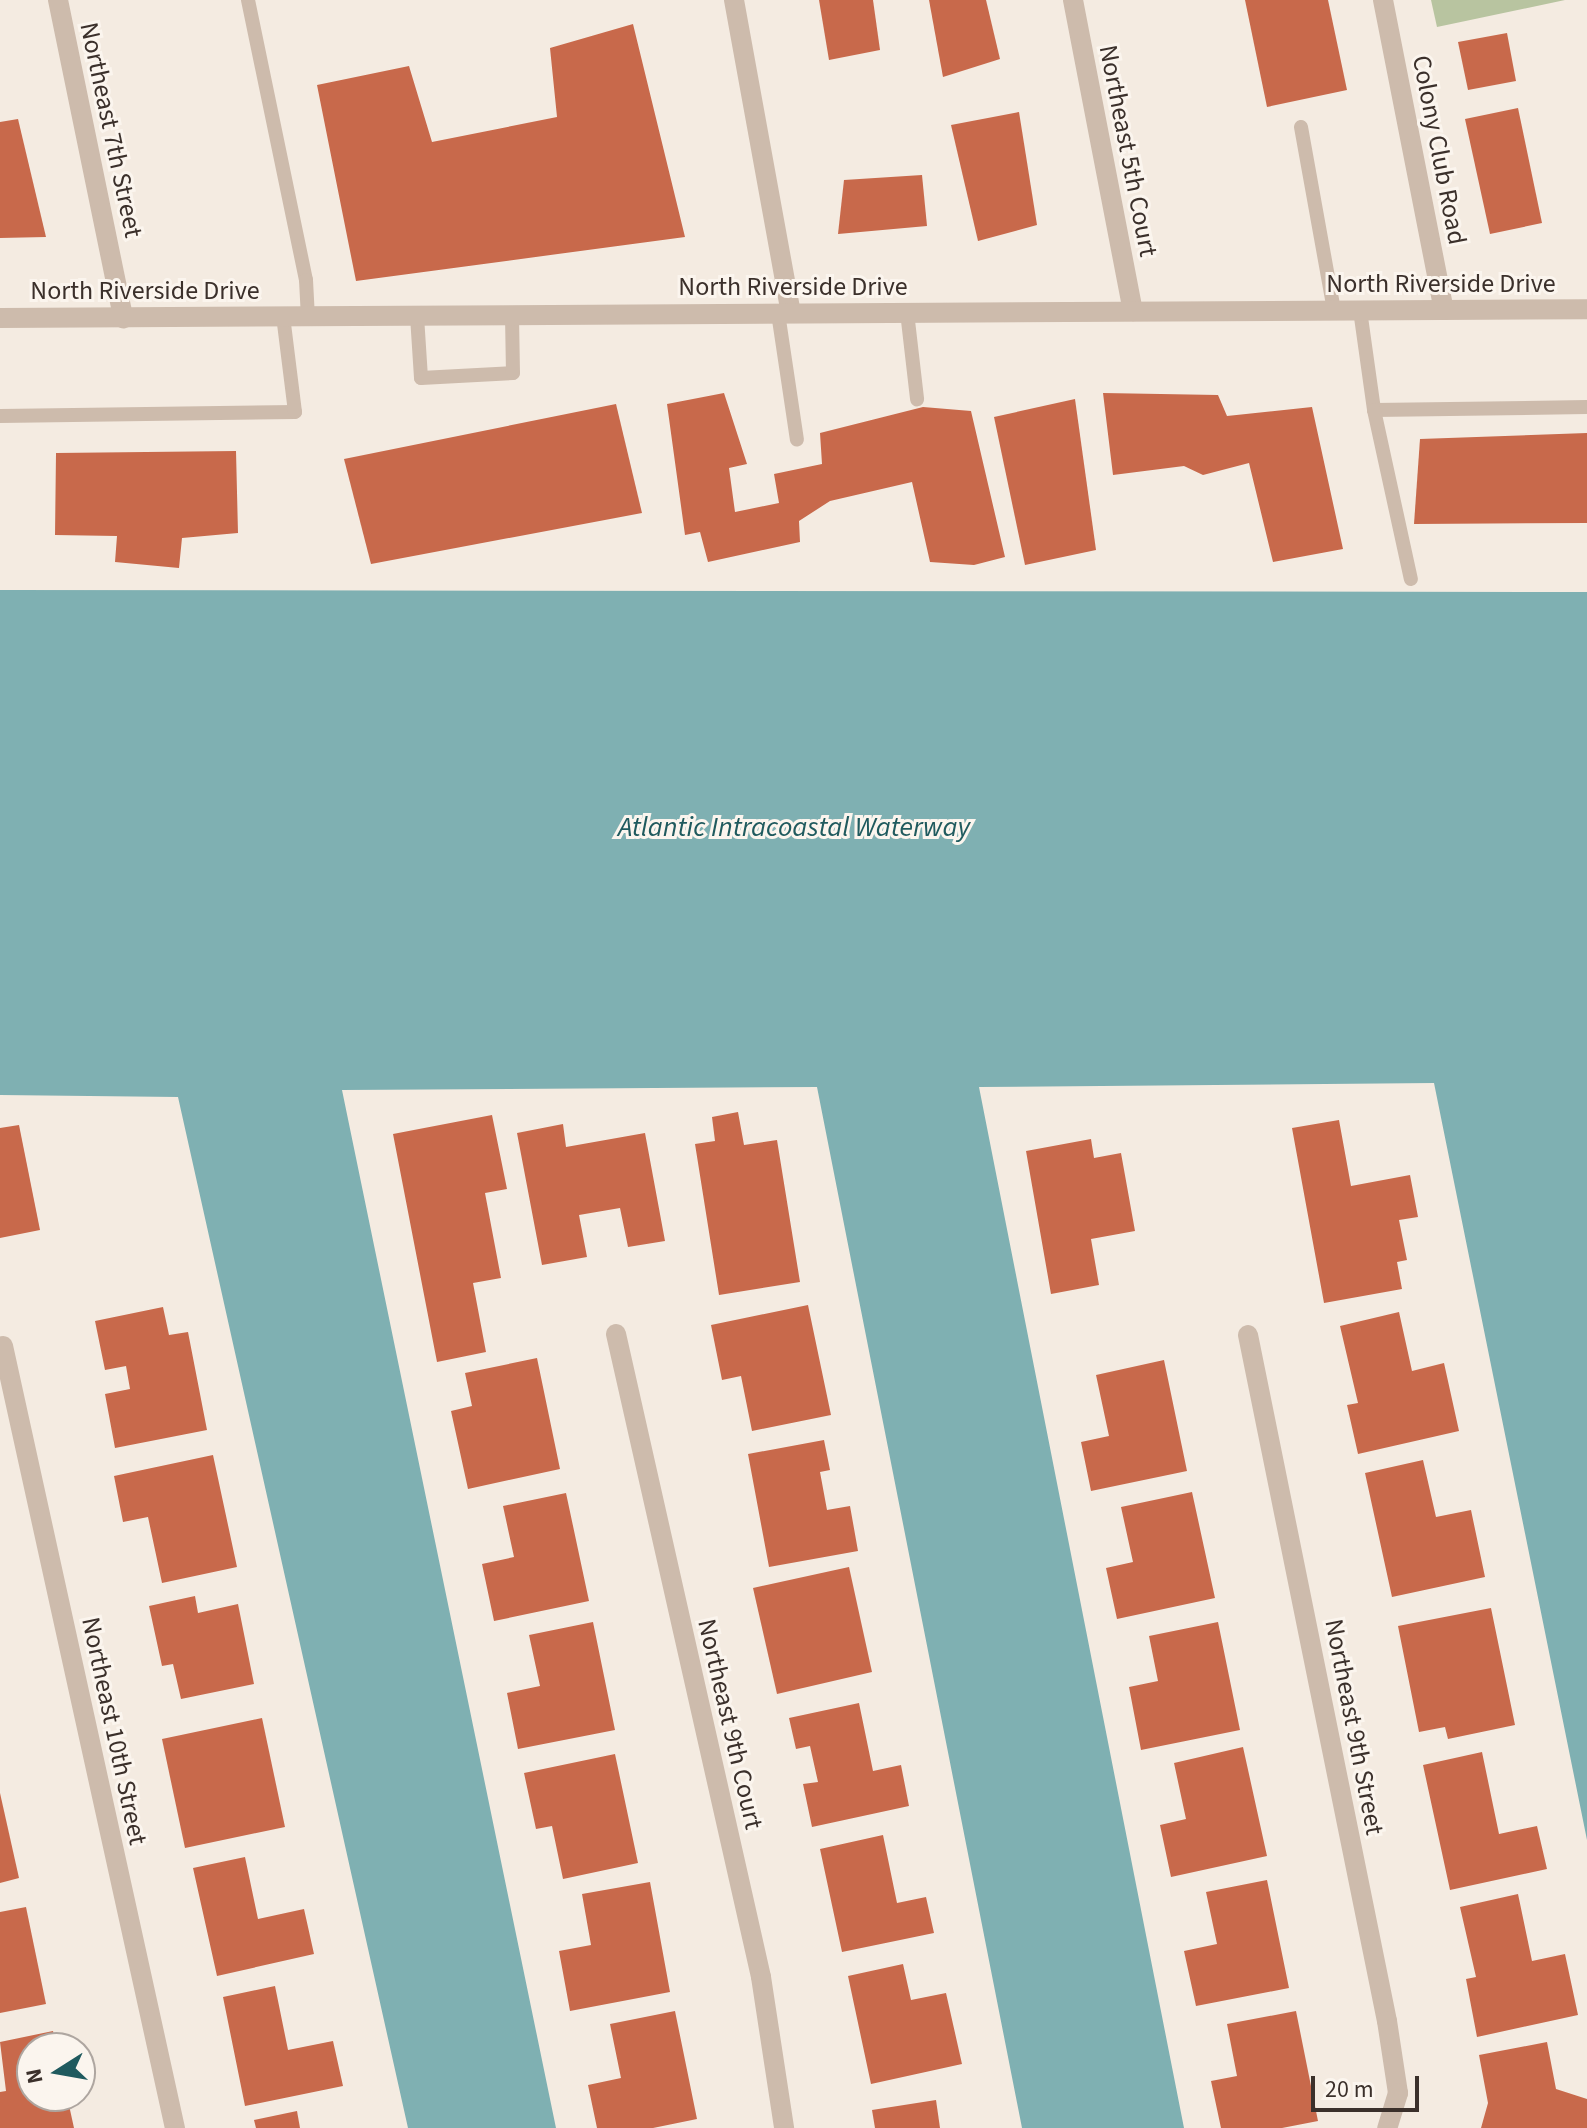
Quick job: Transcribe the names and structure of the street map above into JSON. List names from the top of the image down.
{
  "streets": {
    "street": [
      "Northeast 7th Street",
      "Colony Club Road",
      "Northeast 5th Court",
      "North Riverside Drive",
      "Northeast 9th Court",
      "Northeast 9th Street",
      "Northeast 10th Street"
    ]
  },
  "crossings": [
    ["Northeast 7th Street", "North Riverside Drive"],
    ["Colony Club Road", "North Riverside Drive"],
    ["Northeast 5th Court", "North Riverside Drive"]
  ],
  "water": ["Atlantic Intracoastal Waterway"],
  "scale_bar": "20 m",
  "north": "left"
}
